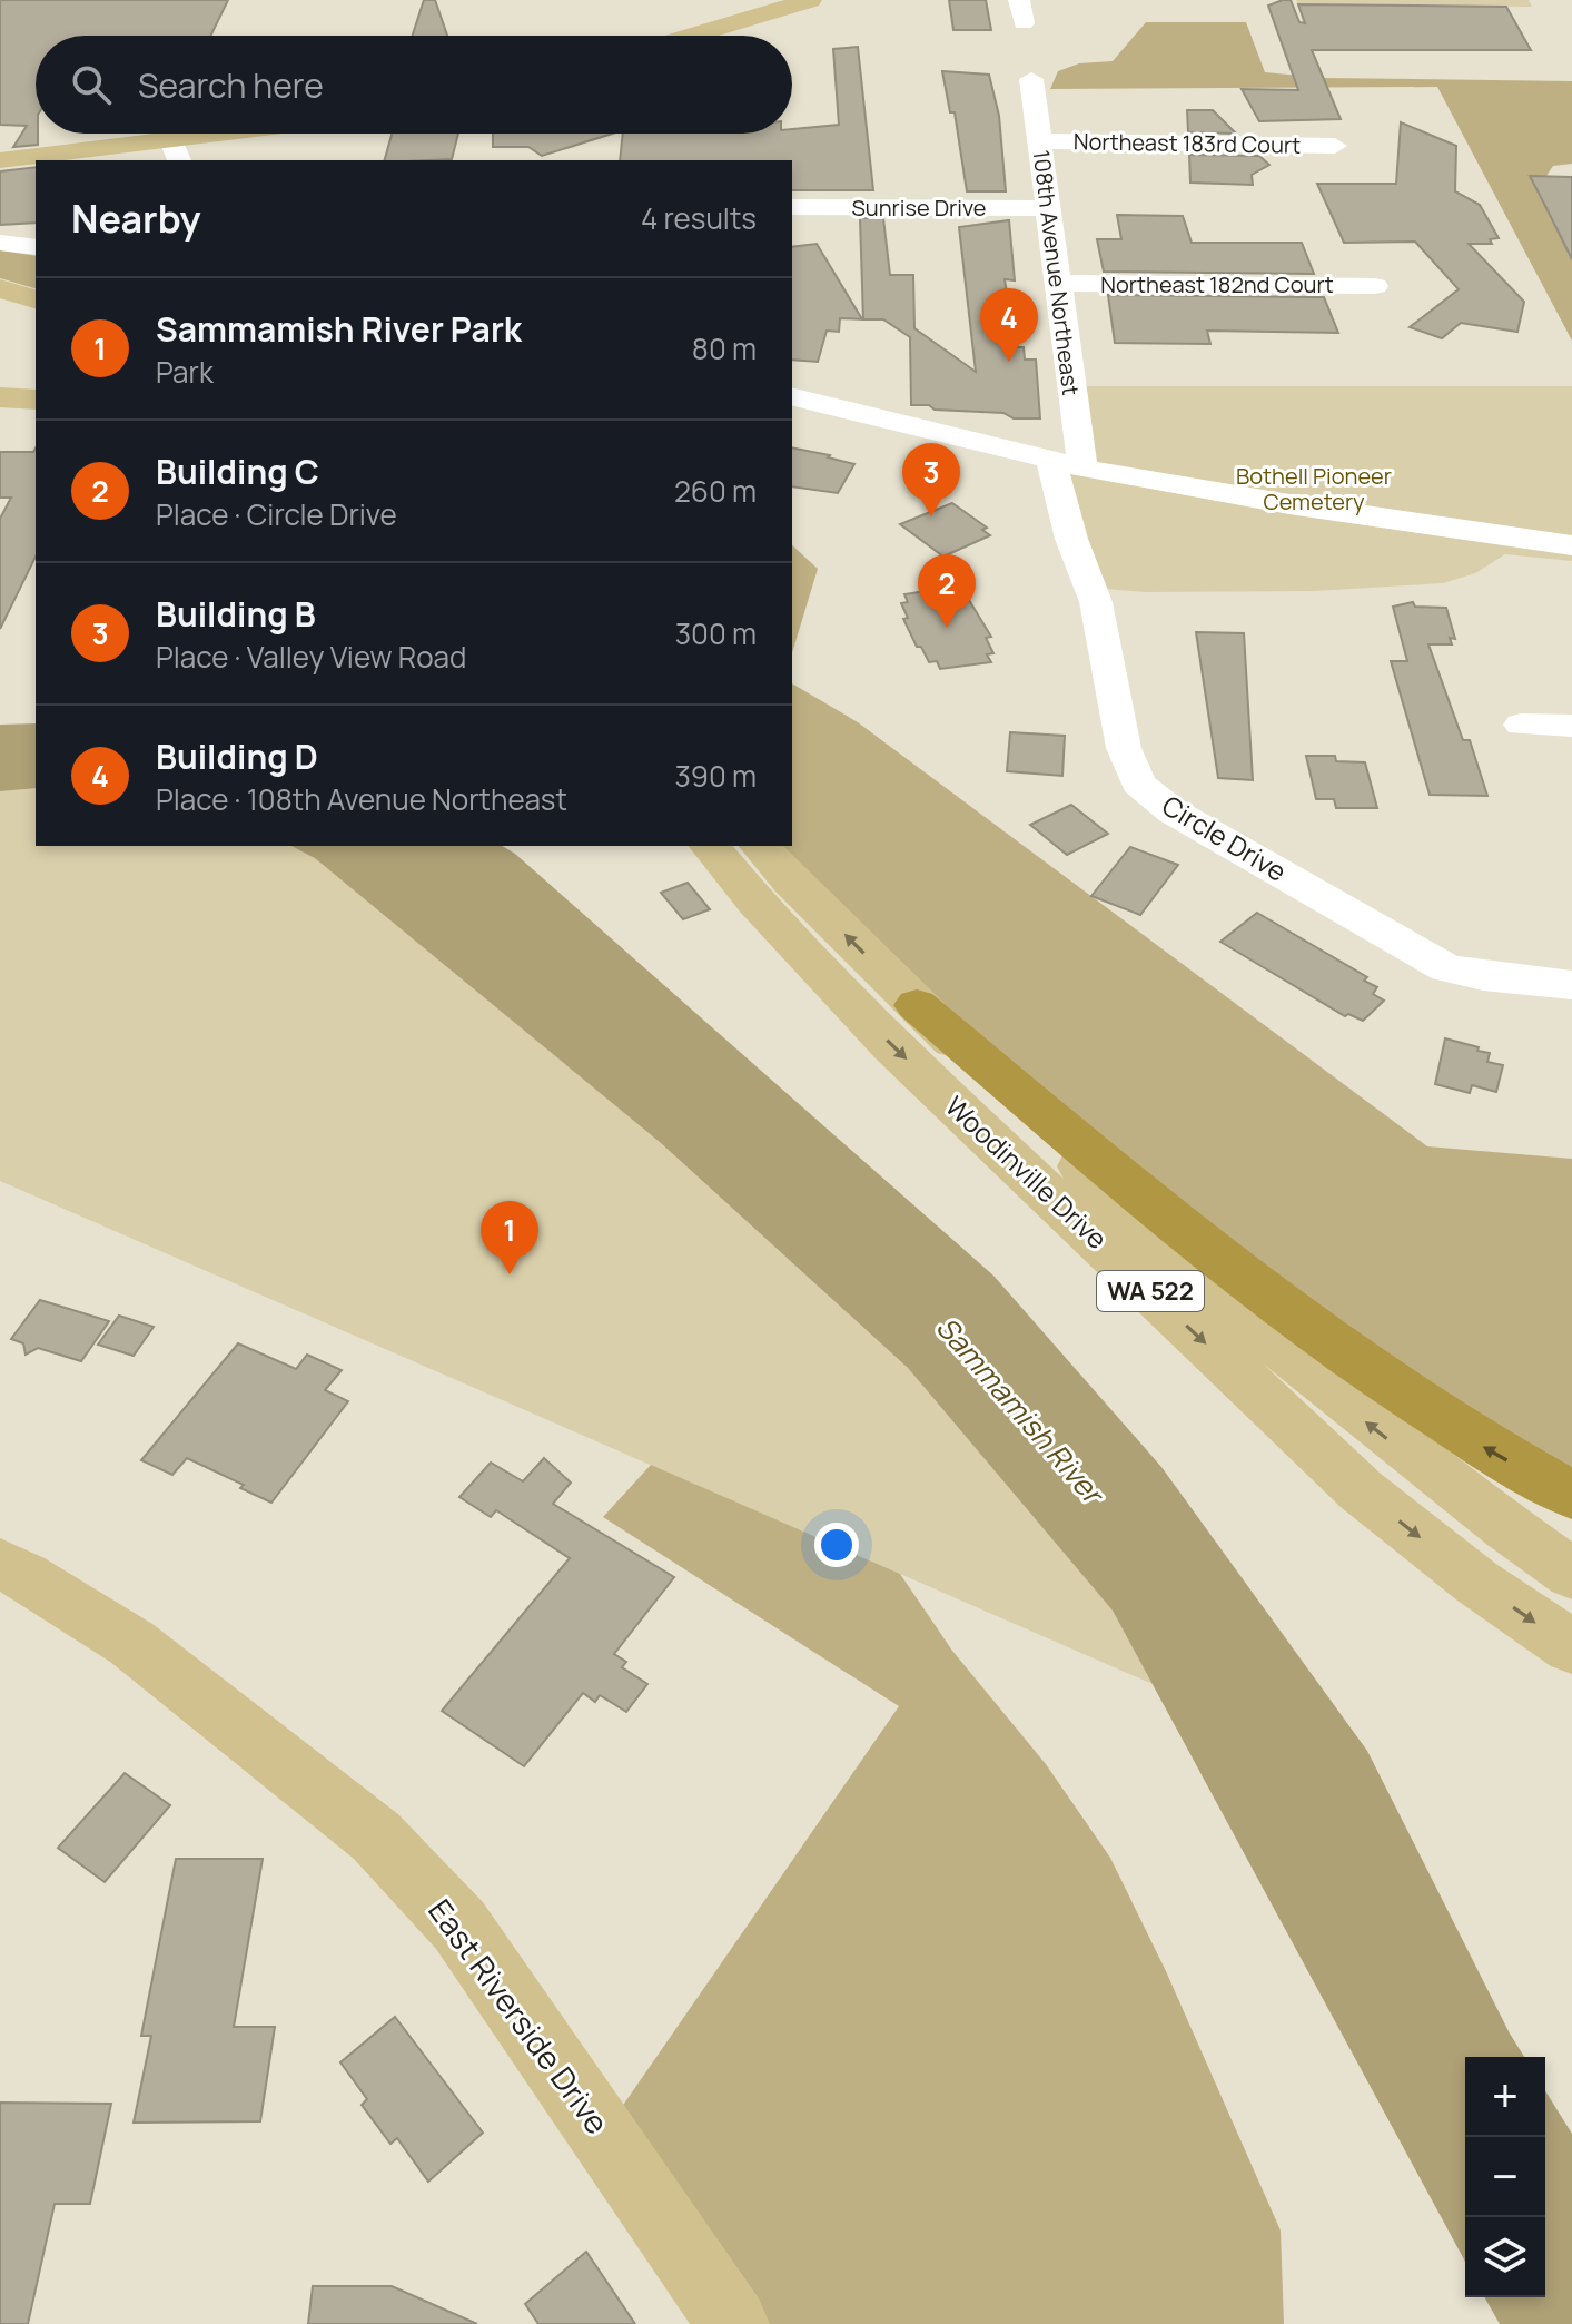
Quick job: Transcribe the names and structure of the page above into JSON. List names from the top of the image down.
{
  "streets": {
    "main road": ["Woodinville Drive", "WA 522", "East Riverside Drive"],
    "street": [
      "Northeast 183rd Court",
      "Sunrise Drive",
      "108th Avenue Northeast",
      "Northeast 182nd Court",
      "Circle Drive"
    ]
  },
  "crossings": [
    ["Northeast 183rd Court", "108th Avenue Northeast"],
    ["Sunrise Drive", "108th Avenue Northeast"],
    ["108th Avenue Northeast", "Northeast 182nd Court"],
    ["108th Avenue Northeast", "Circle Drive"]
  ],
  "water": ["Sammamish River"],
  "parks": ["Bothell Pioneer Cemetery"],
  "page": {
    "search": "Search here",
    "heading": ["Nearby", "4 results"],
    "list": [
      {
        "mark": "1",
        "name": "Sammamish River Park",
        "note": "Park",
        "value": "80 m"
      },
      {
        "mark": "2",
        "name": "Building C",
        "note": "Place · Circle Drive",
        "value": "260 m"
      },
      {
        "mark": "3",
        "name": "Building B",
        "note": "Place · Valley View Road",
        "value": "300 m"
      },
      {
        "mark": "4",
        "name": "Building D",
        "note": "Place · 108th Avenue Northeast",
        "value": "390 m"
      }
    ],
    "pins": [
      "4",
      "3",
      "2",
      "1"
    ],
    "map_buttons": ["+", "−"]
  }
}
